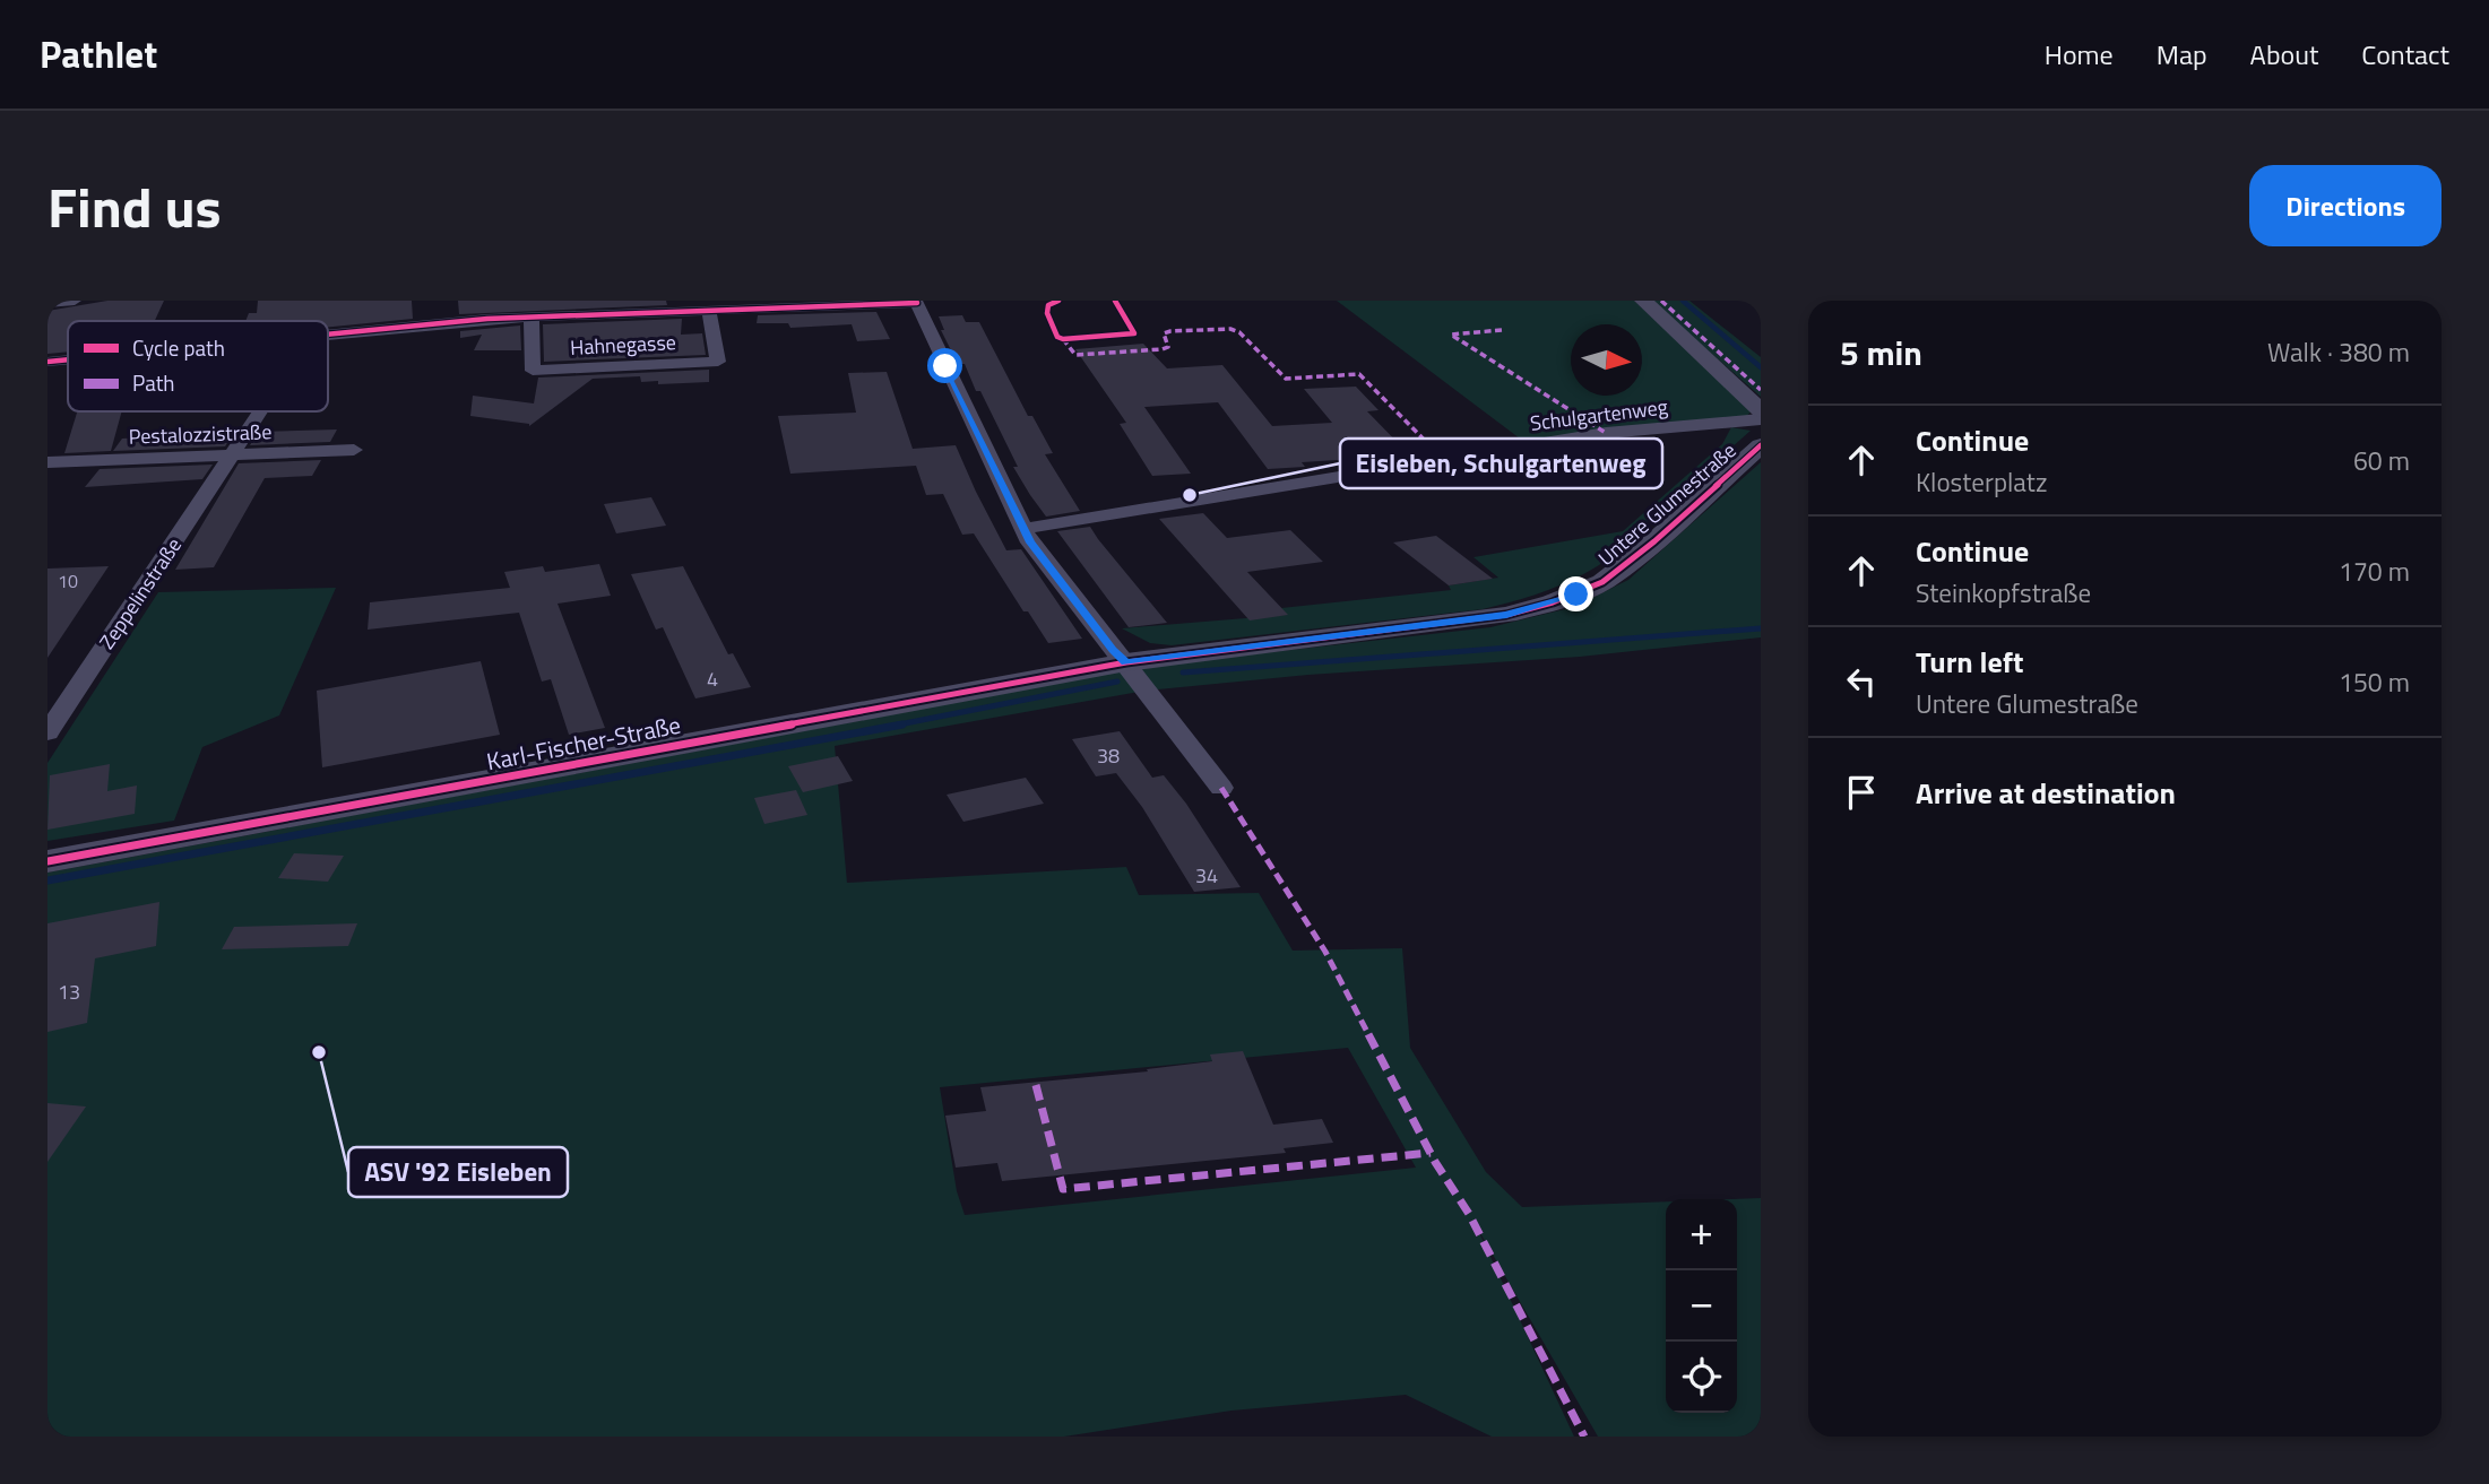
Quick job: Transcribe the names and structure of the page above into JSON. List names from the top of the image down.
{
  "streets": {
    "street": [
      "Hahnegasse",
      "Schulgartenweg",
      "Pestalozzistraße",
      "Untere Glumestraße",
      "Zeppelinstraße",
      "Karl-Fischer-Straße"
    ]
  },
  "crossings": [
    ["Pestalozzistraße", "Zeppelinstraße"],
    ["Untere Glumestraße", "Karl-Fischer-Straße"]
  ],
  "places": ["Eisleben, Schulgartenweg", "ASV '92 Eisleben"],
  "house_numbers": [
    "10",
    "4",
    "38",
    "34",
    "13"
  ],
  "legend": ["Cycle path", "Path"],
  "north": "right",
  "page": {
    "header": "Pathlet",
    "nav": [
      "Home",
      "Map",
      "About",
      "Contact"
    ],
    "title": "Find us",
    "buttons": "Directions",
    "heading": ["5 min", "Walk · 380 m"],
    "list": [
      ["Continue", "Klosterplatz", "60 m"],
      ["Continue", "Steinkopfstraße", "170 m"],
      ["Turn left", "Untere Glumestraße", "150 m"],
      "Arrive at destination"
    ],
    "map_buttons": ["+", "−"]
  }
}
